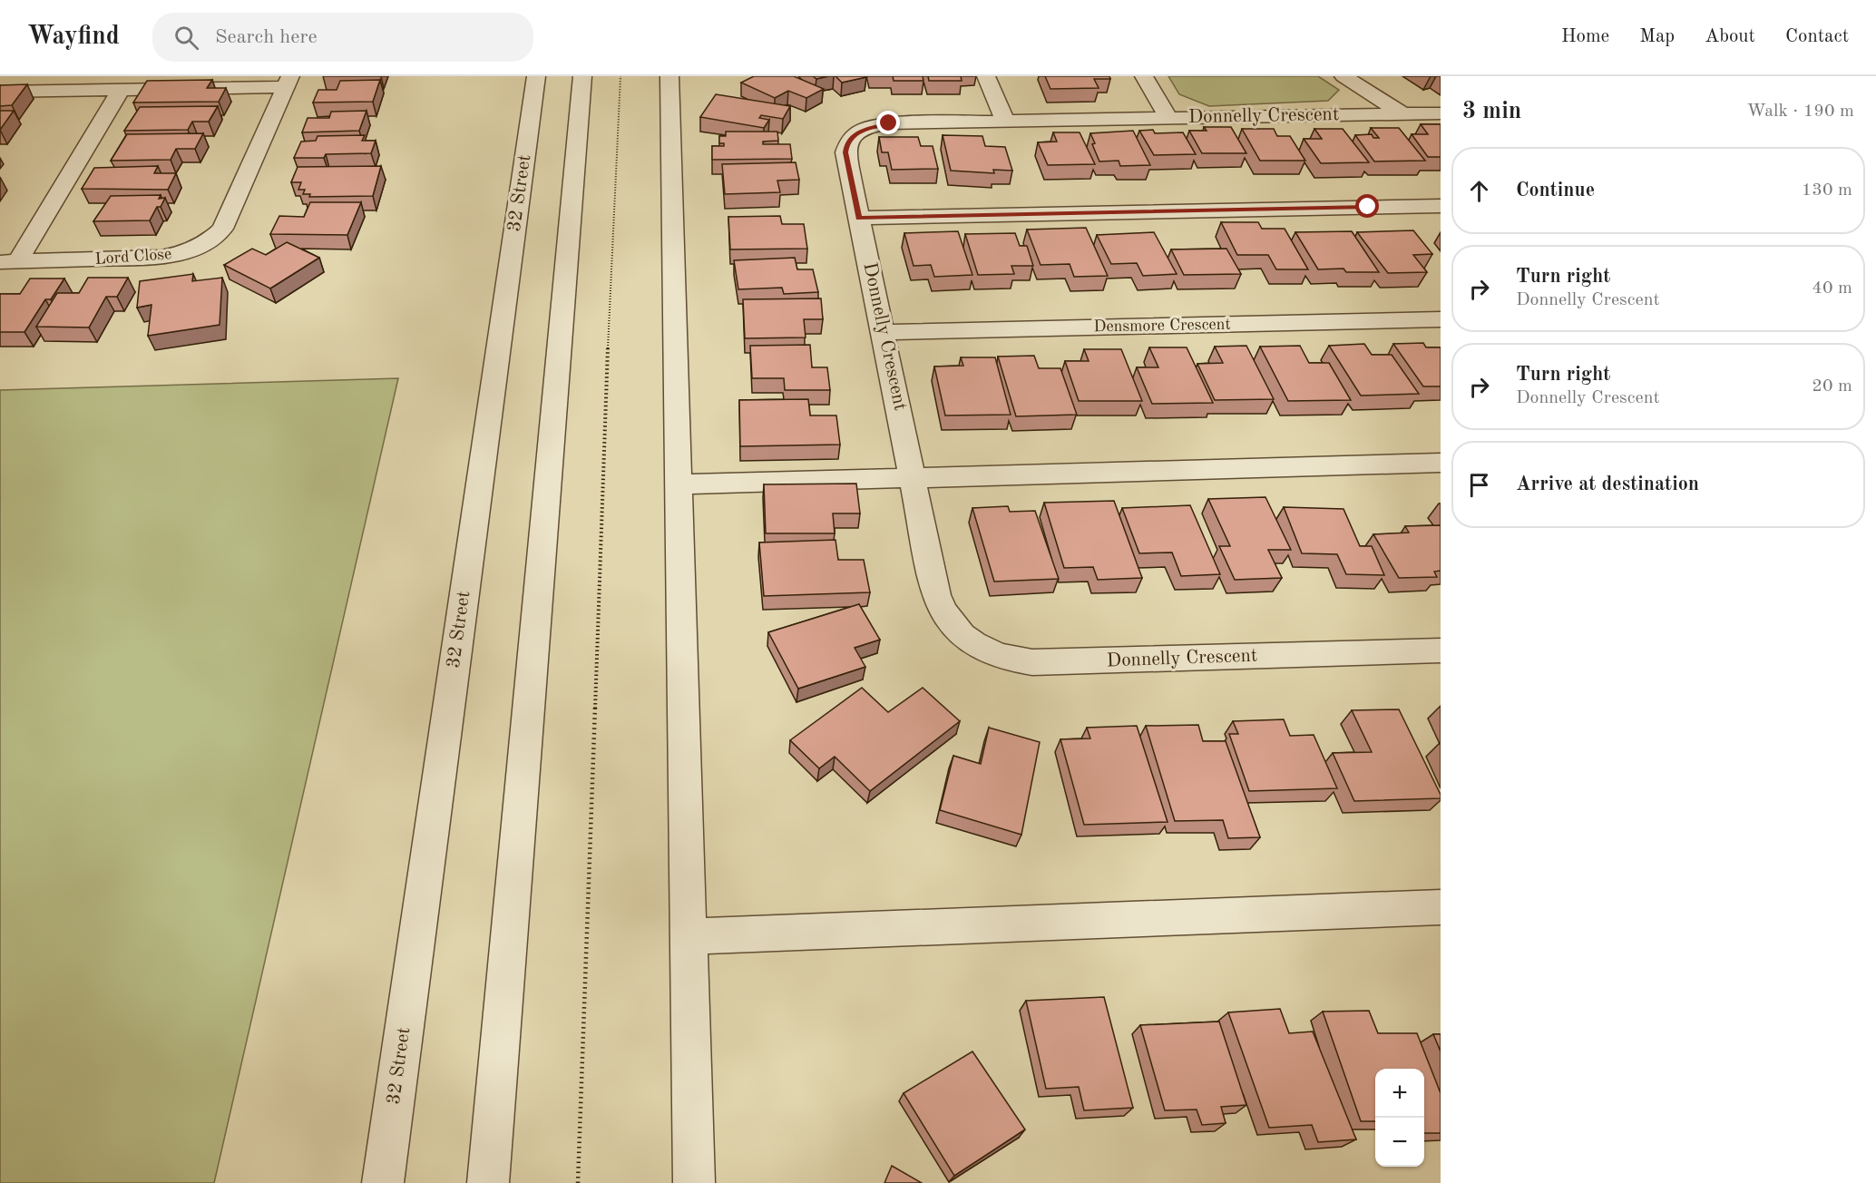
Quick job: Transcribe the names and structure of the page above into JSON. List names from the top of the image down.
{
  "streets": {
    "street": [
      "Donnelly Crescent",
      "32 Street",
      "Lord Close",
      "Densmore Crescent"
    ]
  },
  "crossings": [
    ["Donnelly Crescent", "Densmore Crescent"]
  ],
  "page": {
    "header": "Wayfind",
    "search": "Search here",
    "nav": [
      "Home",
      "Map",
      "About",
      "Contact"
    ],
    "heading": ["3 min", "Walk · 190 m"],
    "list": [
      ["Continue", "130 m"],
      ["Turn right", "Donnelly Crescent", "40 m"],
      ["Turn right", "Donnelly Crescent", "20 m"],
      "Arrive at destination"
    ],
    "map_buttons": ["+", "−"]
  }
}
